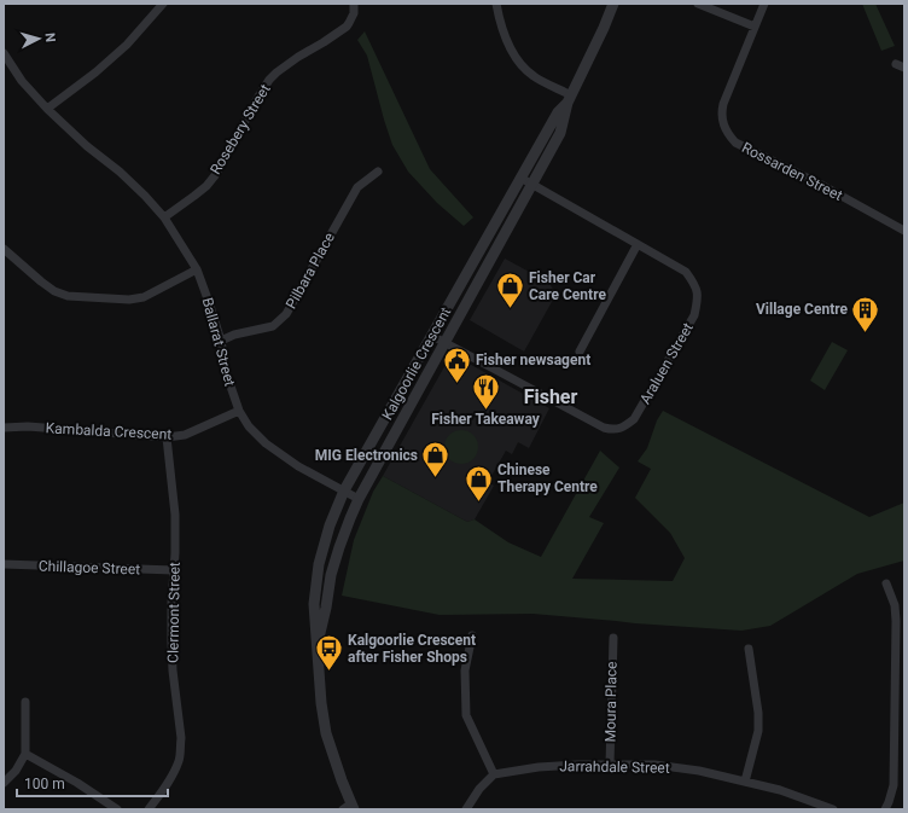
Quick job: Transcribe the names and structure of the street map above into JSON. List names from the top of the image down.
{
  "streets": {
    "street": [
      "Rosebery Street",
      "Rossarden Street",
      "Pilbara Place",
      "Ballarat Street",
      "Kalgoorlie Crescent",
      "Araluen Street",
      "Kambalda Crescent",
      "Chillagoe Street",
      "Clermont Street",
      "Moura Place",
      "Jarrahdale Street"
    ]
  },
  "crossings": [
    ["Rosebery Street", "Ballarat Street"],
    ["Pilbara Place", "Ballarat Street"],
    ["Ballarat Street", "Kalgoorlie Crescent"],
    ["Ballarat Street", "Kambalda Crescent"],
    ["Kalgoorlie Crescent", "Araluen Street"],
    ["Kambalda Crescent", "Clermont Street"],
    ["Chillagoe Street", "Clermont Street"],
    ["Moura Place", "Jarrahdale Street"]
  ],
  "districts": ["Fisher"],
  "places": {
    "shop": ["Fisher Car Care Centre", "MIG Electronics", "Chinese Therapy Centre"],
    "building": ["Village Centre"],
    "public building": ["Fisher newsagent"],
    "restaurant": ["Fisher Takeaway"],
    "bus stop": ["Kalgoorlie Crescent after Fisher Shops"]
  },
  "scale_bar": "100 m",
  "north": "right"
}
